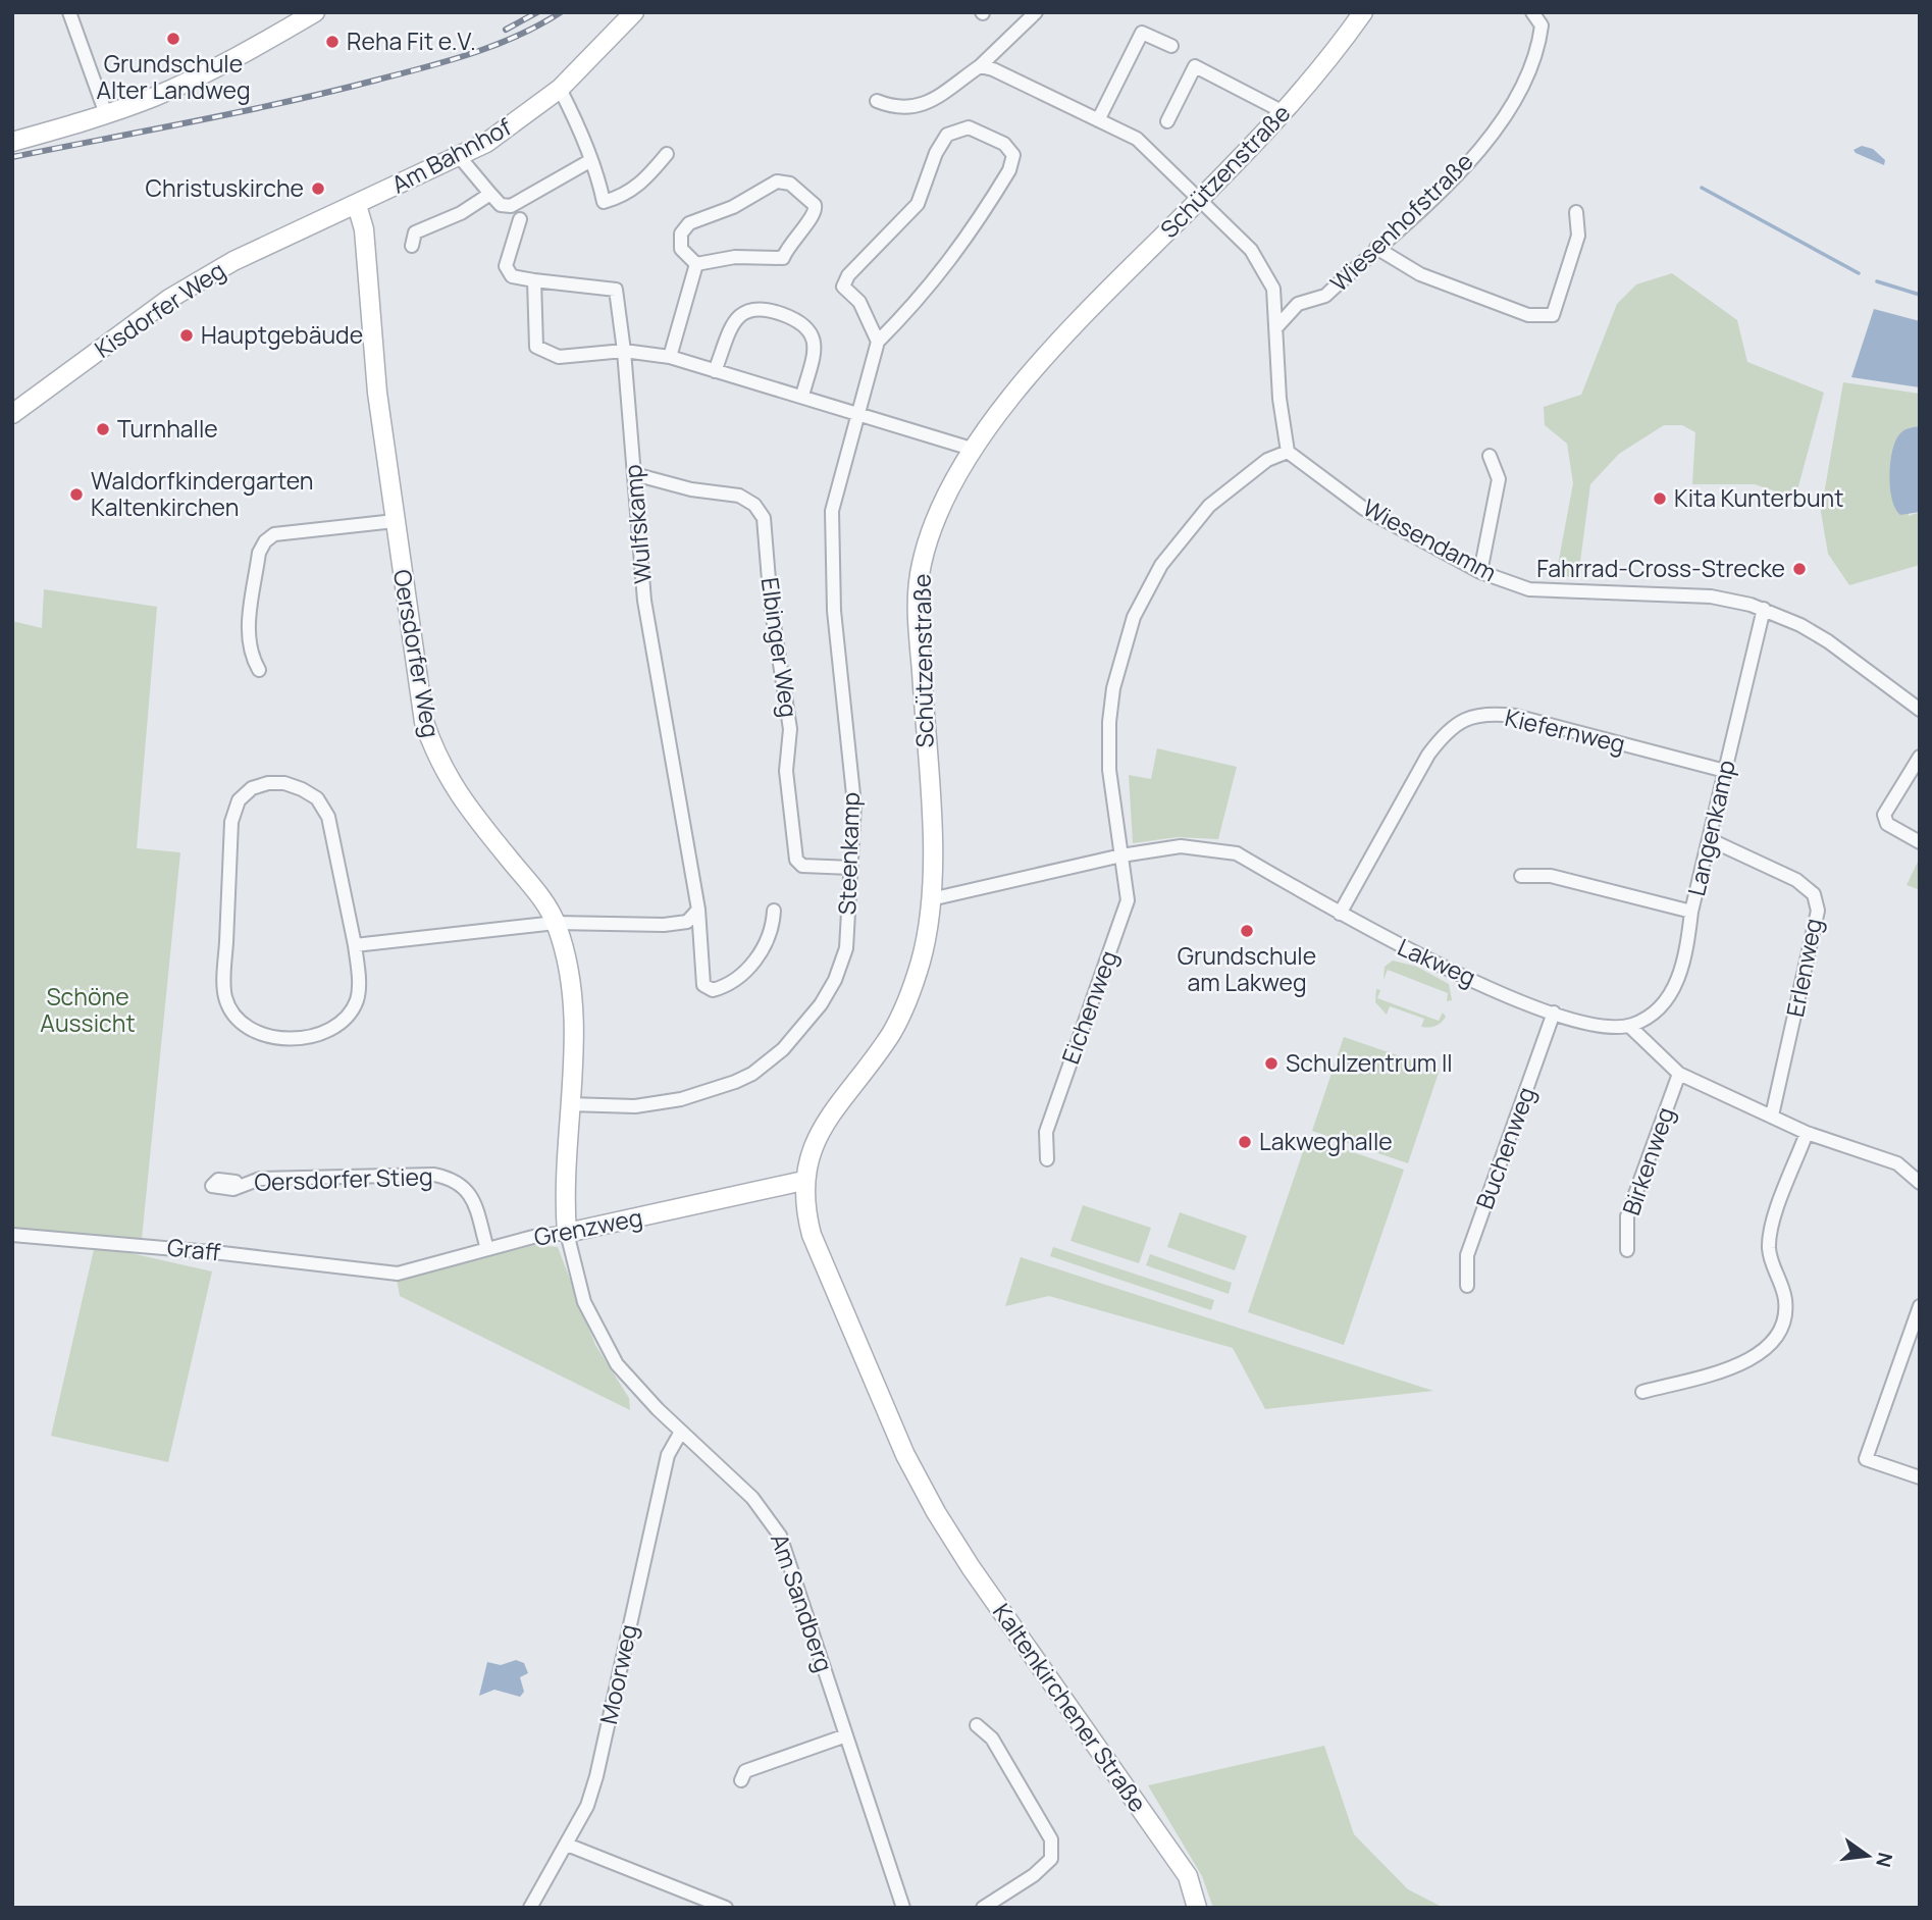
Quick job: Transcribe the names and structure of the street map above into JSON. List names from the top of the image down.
{
  "streets": {
    "main road": [
      "Am Bahnhof",
      "Schützenstraße",
      "Kisdorfer Weg",
      "Oersdorfer Weg",
      "Grenzweg",
      "Kaltenkirchener Straße"
    ],
    "street": [
      "Wiesenhofstraße",
      "Wulfskamp",
      "Wiesendamm",
      "Elbinger Weg",
      "Kiefernweg",
      "Langenkamp",
      "Steenkamp",
      "Lakweg",
      "Erlenweg",
      "Eichenweg",
      "Buchenweg",
      "Birkenweg",
      "Oersdorfer Stieg",
      "Graff",
      "Am Sandberg",
      "Moorweg"
    ]
  },
  "crossings": [
    ["Am Bahnhof", "Kisdorfer Weg"],
    ["Am Bahnhof", "Oersdorfer Weg"],
    ["Schützenstraße", "Lakweg"],
    ["Schützenstraße", "Grenzweg"],
    ["Schützenstraße", "Kaltenkirchener Straße"],
    ["Kisdorfer Weg", "Oersdorfer Weg"],
    ["Wulfskamp", "Elbinger Weg"],
    ["Wiesendamm", "Langenkamp"],
    ["Wiesendamm", "Eichenweg"],
    ["Elbinger Weg", "Steenkamp"],
    ["Oersdorfer Weg", "Steenkamp"],
    ["Oersdorfer Weg", "Grenzweg"],
    ["Oersdorfer Weg", "Am Sandberg"],
    ["Kiefernweg", "Langenkamp"],
    ["Kiefernweg", "Lakweg"],
    ["Langenkamp", "Lakweg"],
    ["Langenkamp", "Erlenweg"],
    ["Lakweg", "Eichenweg"],
    ["Lakweg", "Buchenweg"],
    ["Oersdorfer Stieg", "Grenzweg"],
    ["Grenzweg", "Graff"],
    ["Grenzweg", "Am Sandberg"],
    ["Grenzweg", "Kaltenkirchener Straße"],
    ["Am Sandberg", "Moorweg"]
  ],
  "parks": ["Schöne Aussicht"],
  "places": [
    "Grundschule Alter Landweg",
    "Reha Fit e.V.",
    "Christuskirche",
    "Hauptgebäude",
    "Turnhalle",
    "Waldorfkindergarten Kaltenkirchen",
    "Kita Kunterbunt",
    "Fahrrad-Cross-Strecke",
    "Grundschule am Lakweg",
    "Schulzentrum II",
    "Lakweghalle"
  ],
  "north": "right"
}
